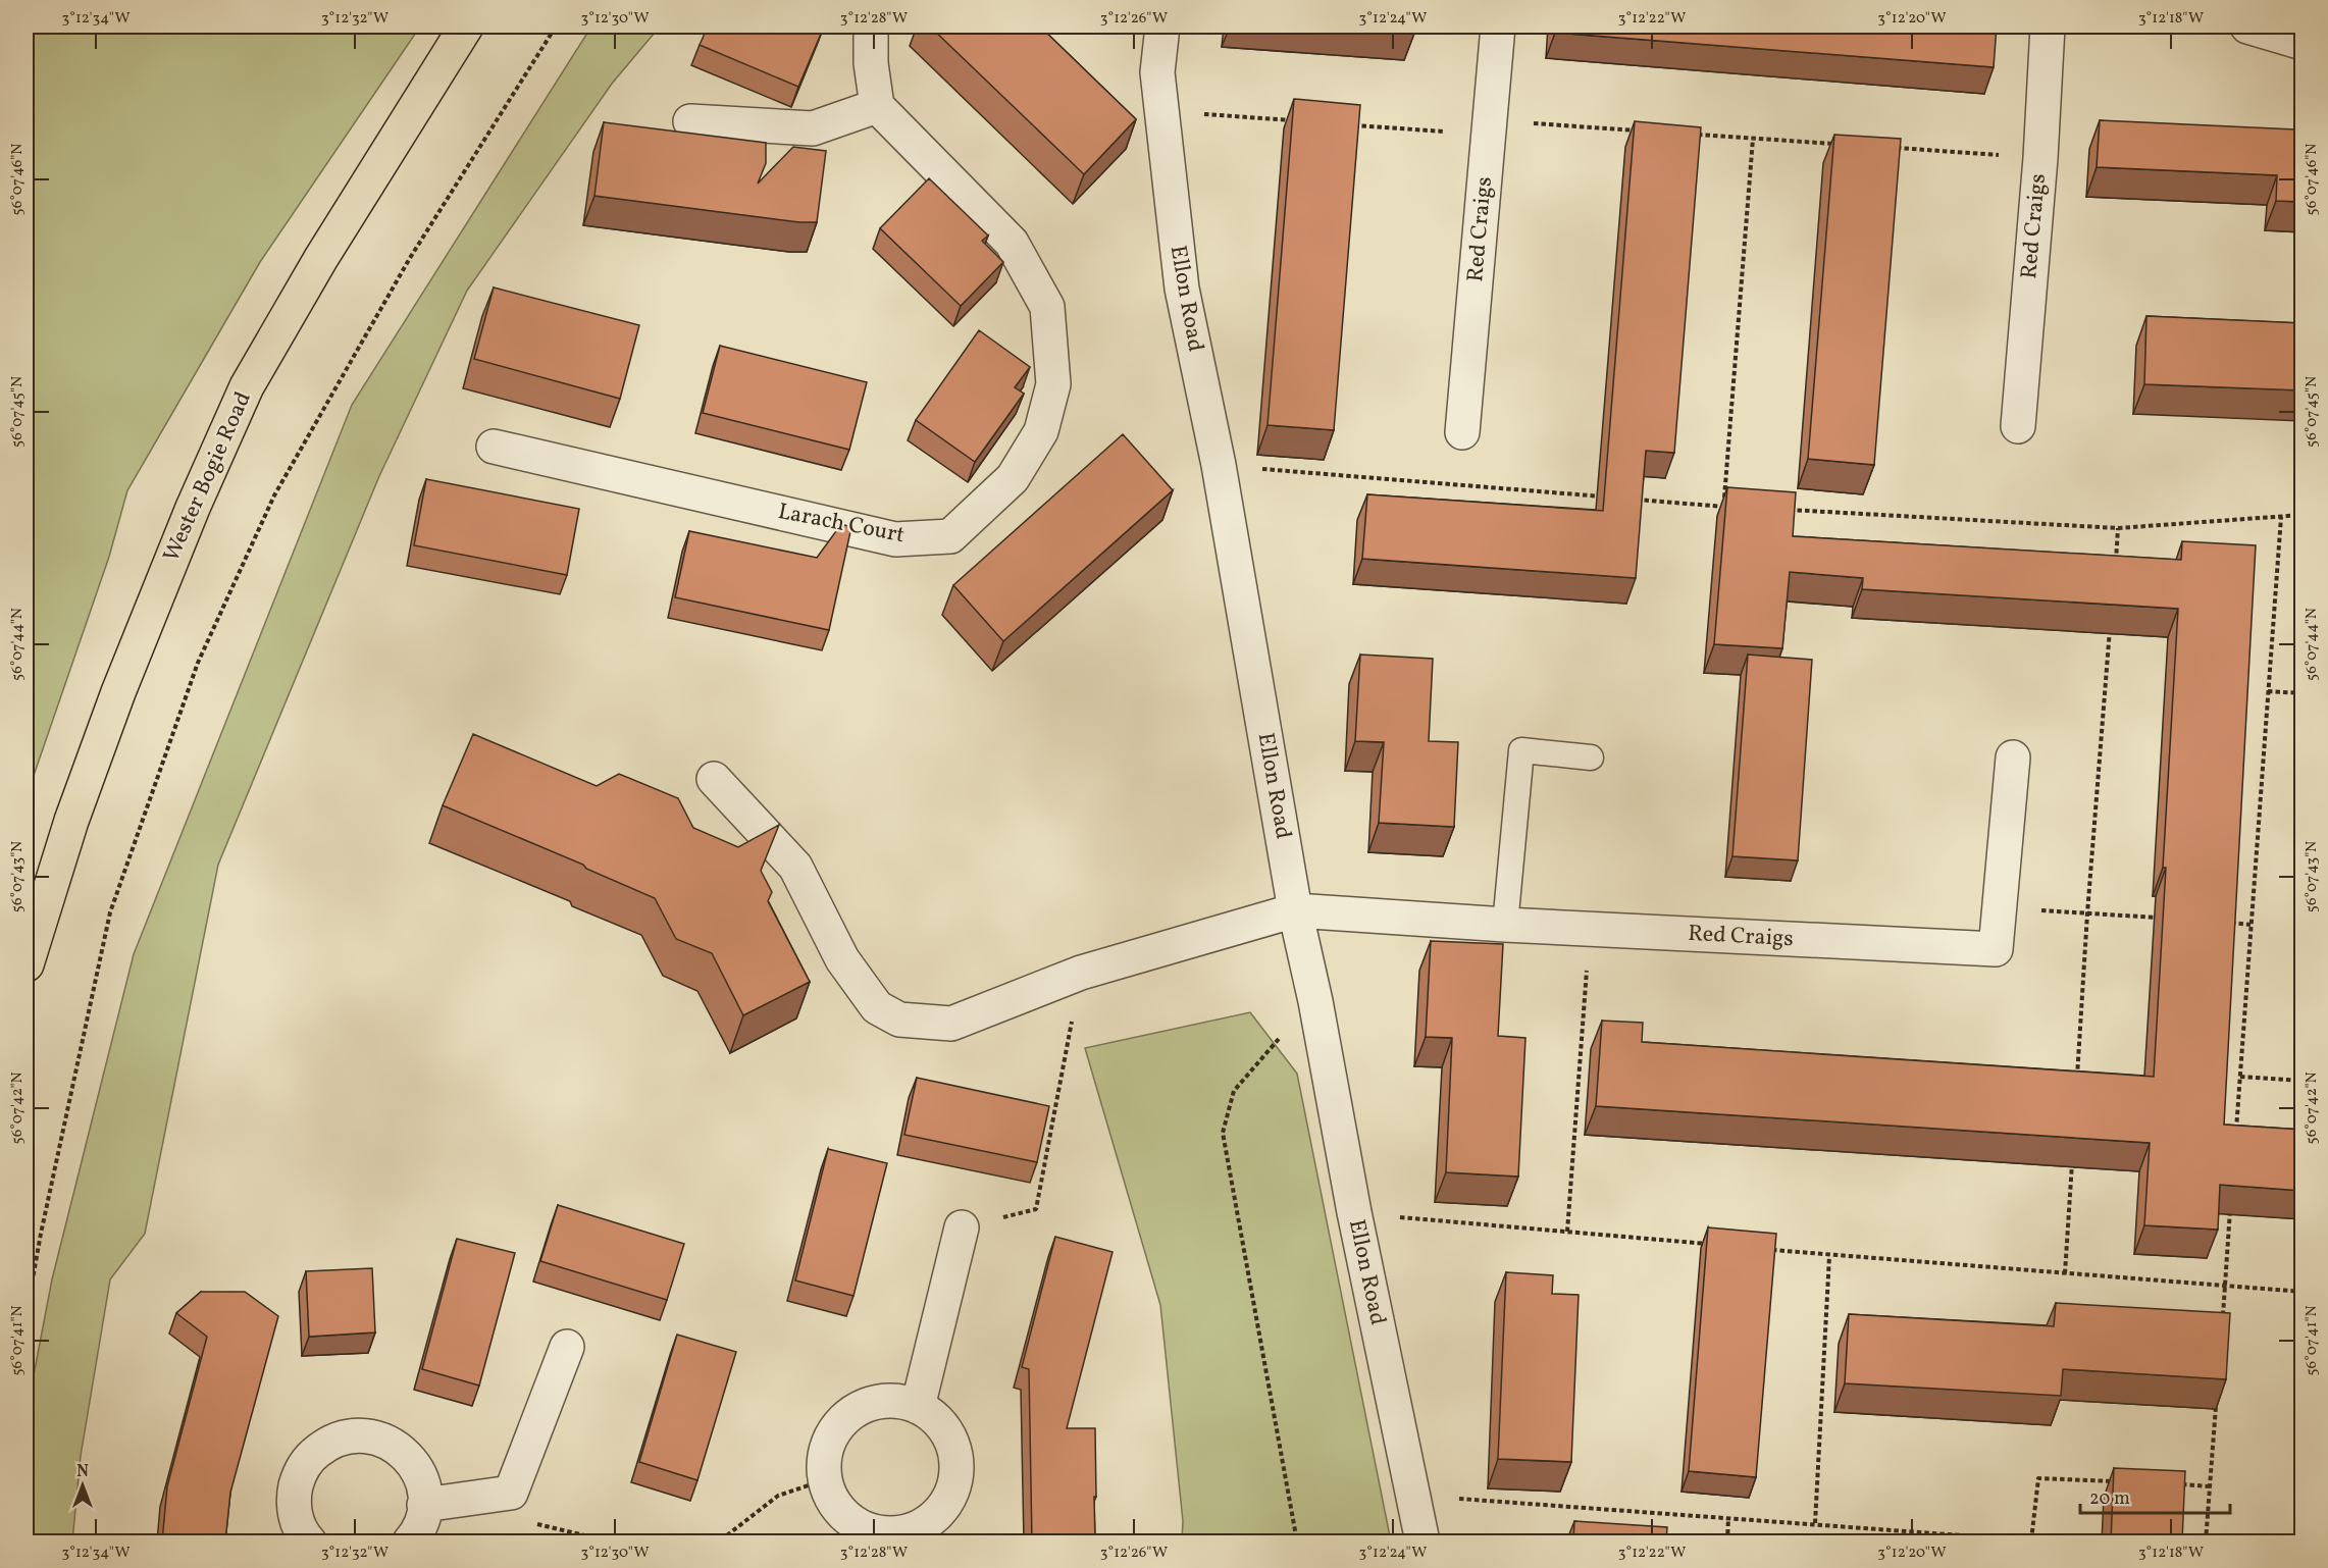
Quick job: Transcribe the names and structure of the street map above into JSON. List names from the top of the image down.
{
  "streets": {
    "main road": ["Wester Bogie Road"],
    "street": ["Red Craigs", "Ellon Road", "Larach Court"]
  },
  "crossings": [
    ["Red Craigs", "Ellon Road"]
  ],
  "scale_bar": "20 m",
  "north": "top",
  "coordinates": [
    "3°12'34\"W",
    "3°12'32\"W",
    "3°12'30\"W",
    "3°12'28\"W",
    "3°12'26\"W",
    "3°12'24\"W",
    "3°12'22\"W",
    "3°12'20\"W",
    "3°12'18\"W",
    "56°07'46\"N",
    "56°07'45\"N",
    "56°07'44\"N",
    "56°07'43\"N",
    "56°07'42\"N",
    "56°07'41\"N"
  ]
}
